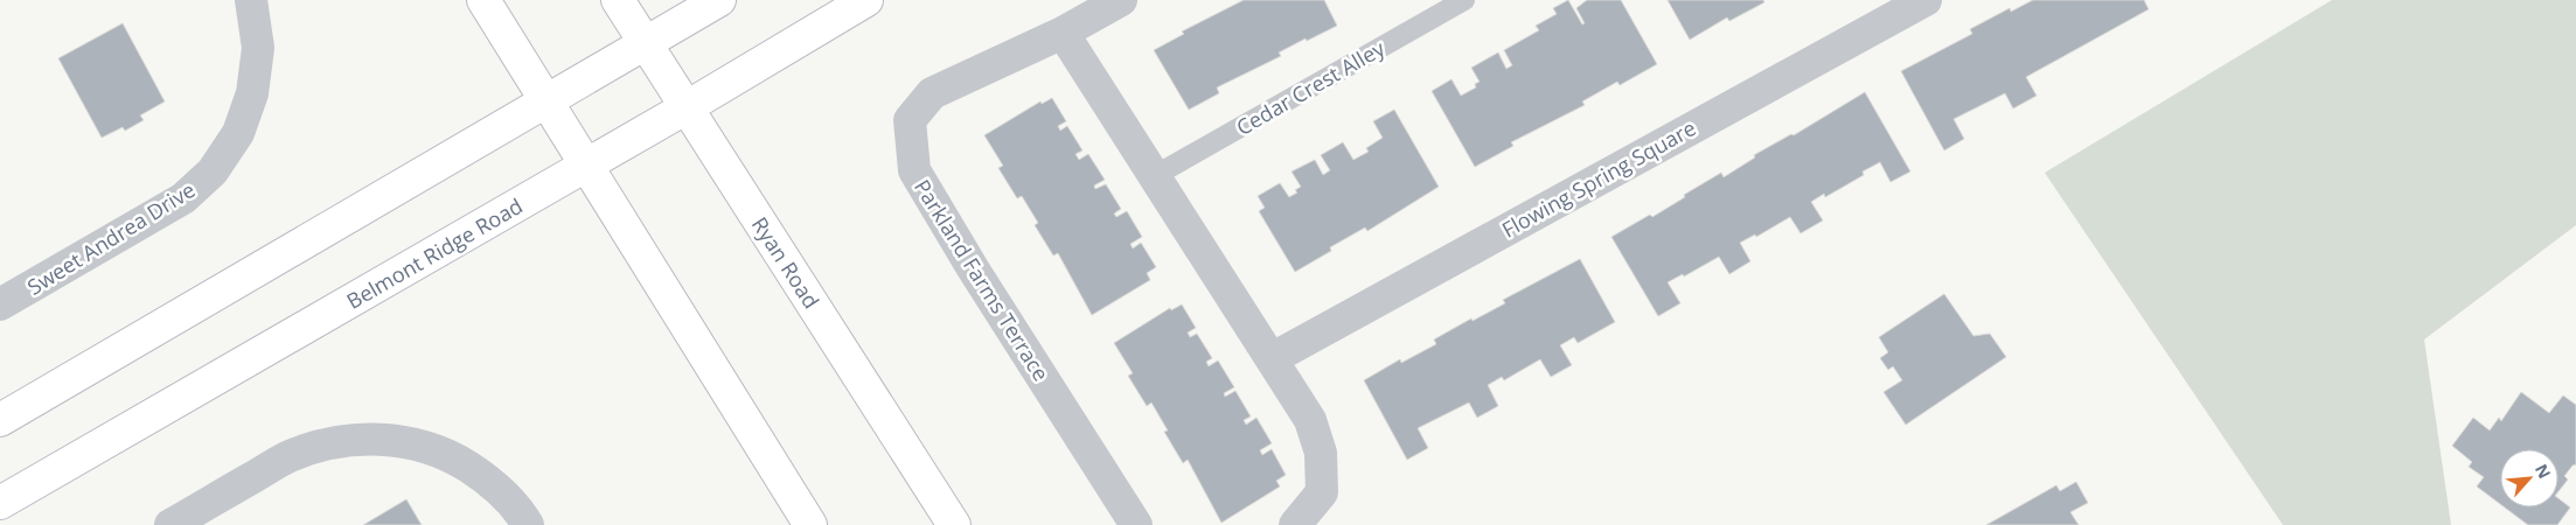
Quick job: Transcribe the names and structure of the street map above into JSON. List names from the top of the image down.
{
  "streets": {
    "main road": ["Belmont Ridge Road", "Ryan Road"],
    "street": ["Flowing Spring Square", "Sweet Andrea Drive", "Parkland Farms Terrace"],
    "lane": ["Cedar Crest Alley"]
  },
  "crossings": [
    ["Belmont Ridge Road", "Ryan Road"]
  ],
  "north": "top right"
}
